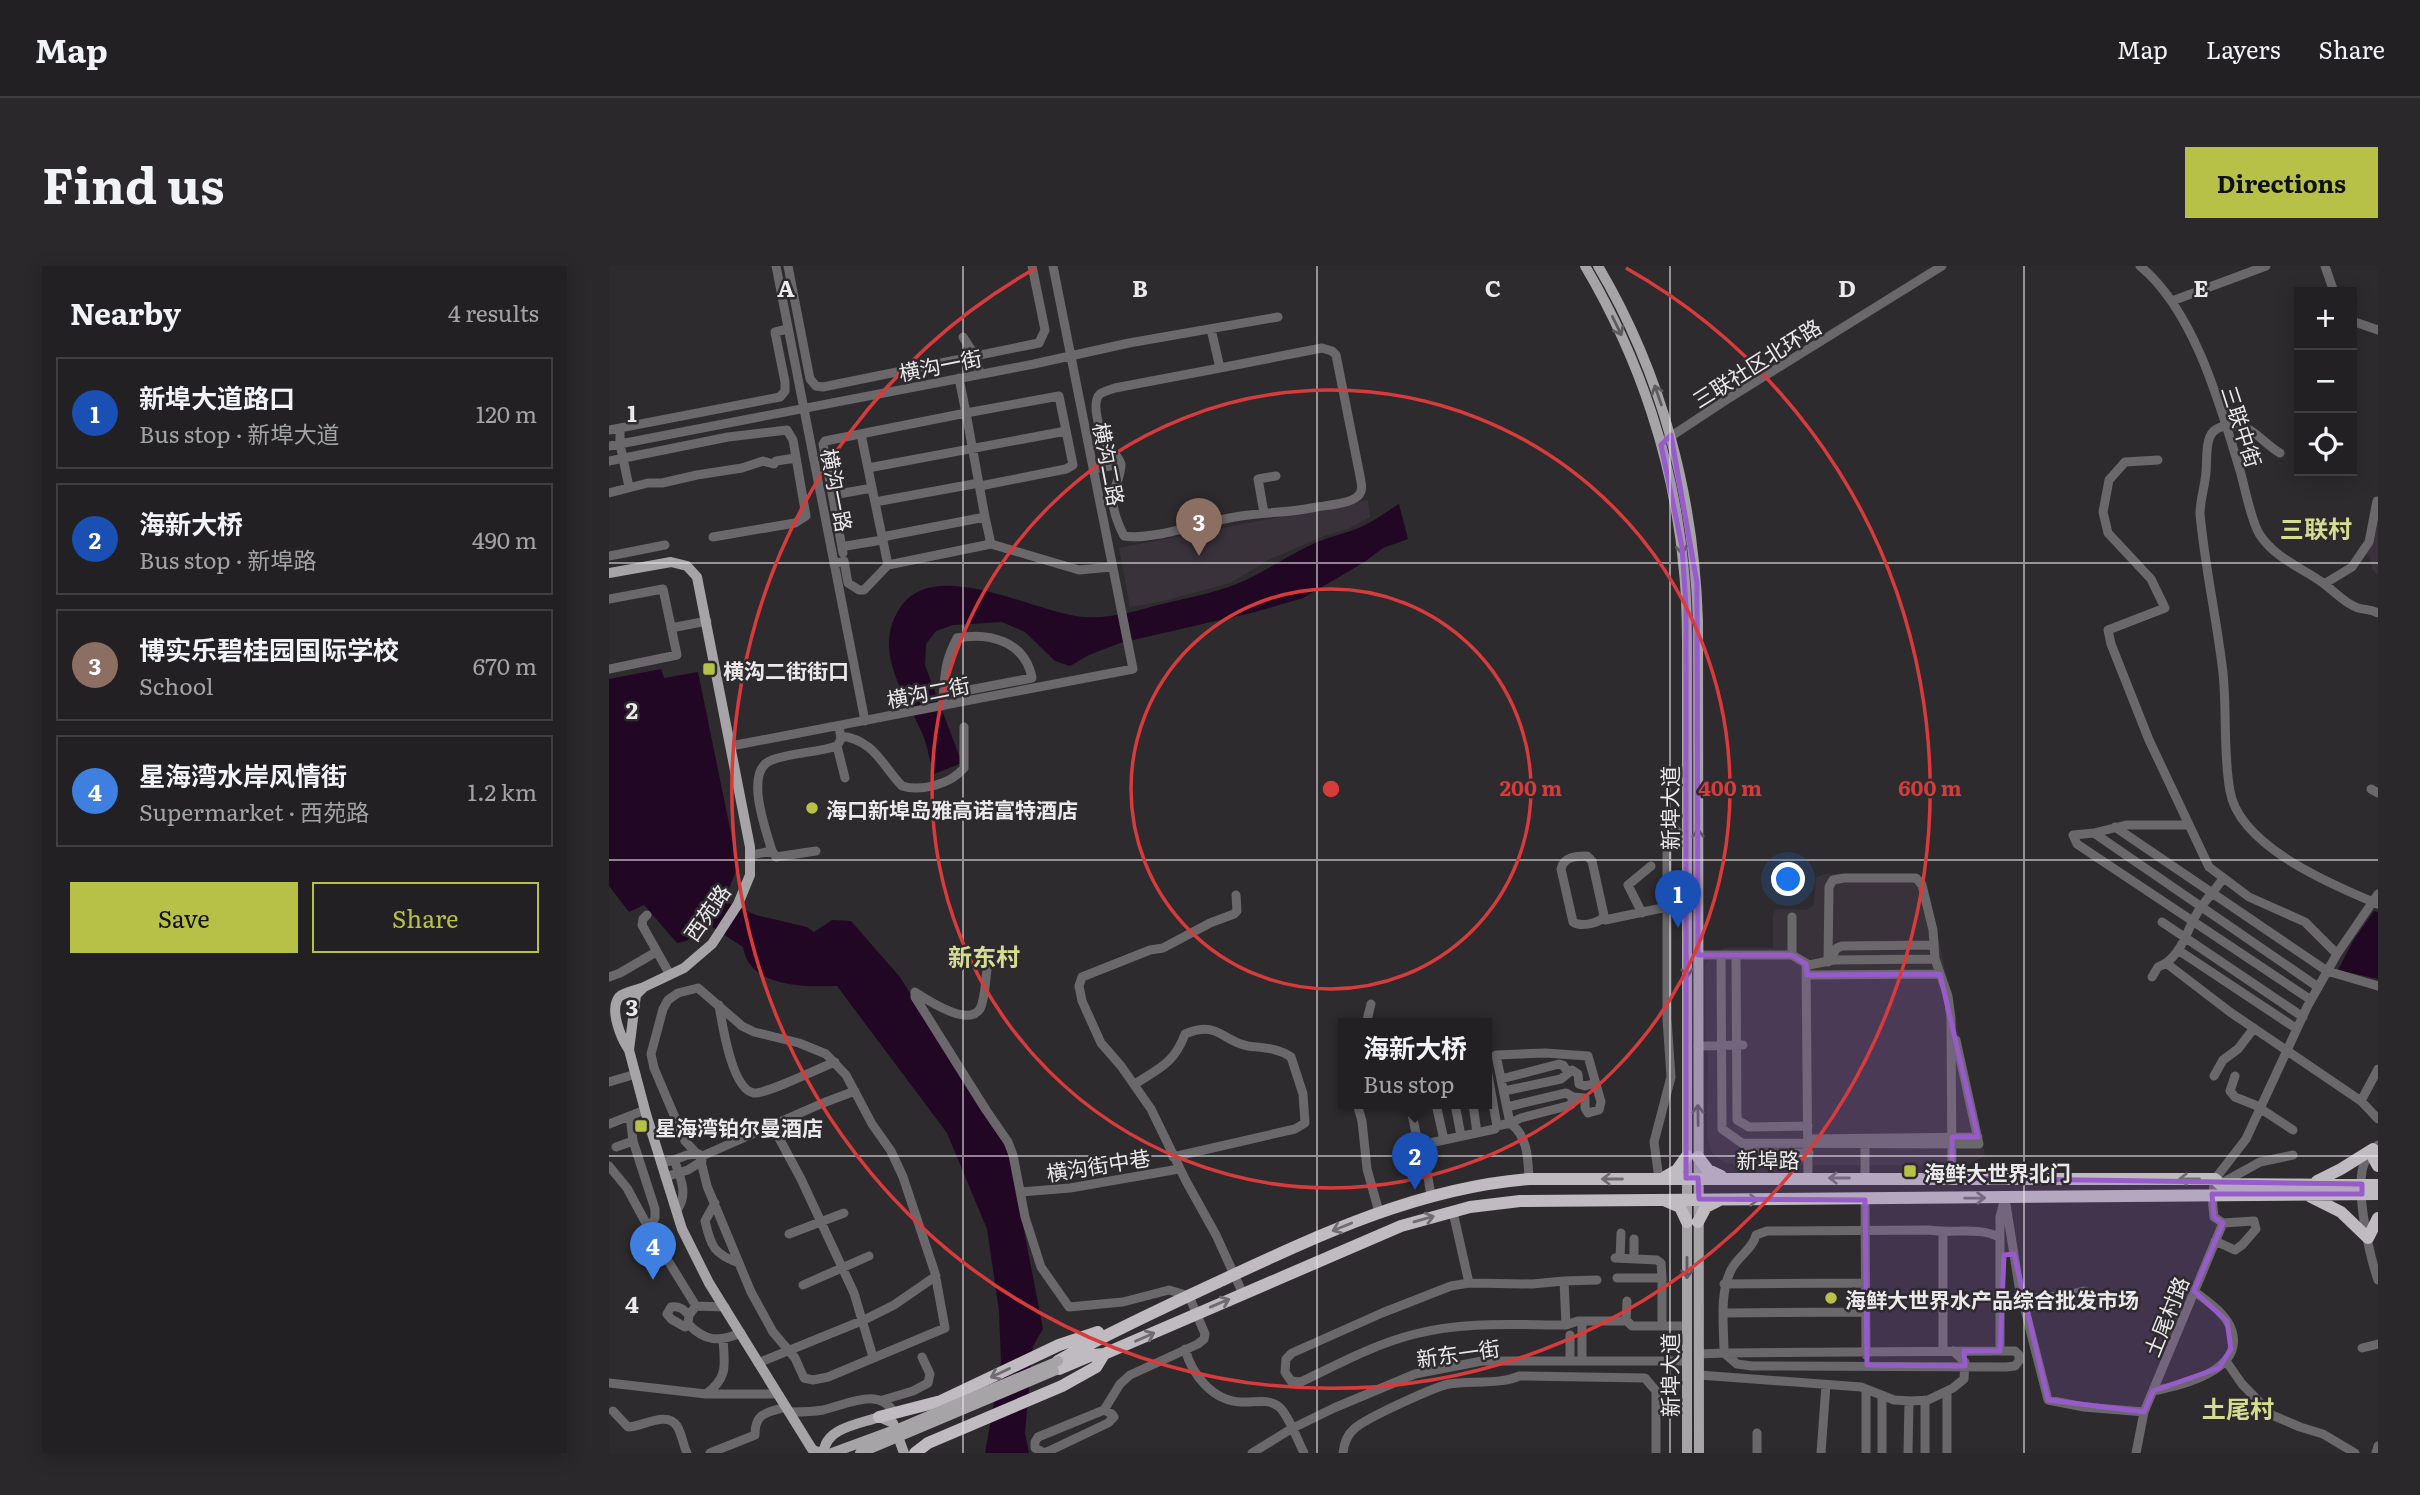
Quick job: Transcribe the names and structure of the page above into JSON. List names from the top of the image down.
{
  "streets": {
    "highway": ["新埠路"],
    "main road": ["新埠大道", "西苑路"],
    "street": [
      "三联社区北环路",
      "横沟一街",
      "三联中街",
      "横沟二路",
      "横沟一路",
      "横沟二街",
      "横沟街中巷",
      "土尾村路",
      "新东一街"
    ]
  },
  "crossings": [
    ["三联社区北环路", "新埠大道"],
    ["横沟一街", "横沟二路"],
    ["横沟一街", "横沟一路"],
    ["横沟二路", "横沟二街"],
    ["横沟一路", "横沟二街"],
    ["横沟二街", "西苑路"],
    ["新埠大道", "新埠路"],
    ["新埠大道", "新东一街"]
  ],
  "districts": ["三联村", "新东村", "土尾村"],
  "places": {
    "transit": ["横沟二街街口", "星海湾铂尔曼酒店", "海鲜大世界北门"],
    "other": ["海口新埠岛雅高诺富特酒店", "海鲜大世界水产品综合批发市场"]
  },
  "page": {
    "header": "Map",
    "nav": ["Map", "Layers", "Share"],
    "title": "Find us",
    "buttons": [
      "Directions",
      ["Save", "Share"]
    ],
    "heading": ["Nearby", "4 results"],
    "map_buttons": ["+", "−"],
    "list": [
      {
        "mark": "1",
        "name": "新埠大道路口",
        "note": "Bus stop · 新埠大道",
        "value": "120 m"
      },
      {
        "mark": "2",
        "name": "海新大桥",
        "note": "Bus stop · 新埠路",
        "value": "490 m"
      },
      {
        "mark": "3",
        "name": "博实乐碧桂园国际学校",
        "note": "School",
        "value": "670 m"
      },
      {
        "mark": "4",
        "name": "星海湾水岸风情街",
        "note": "Supermarket · 西苑路",
        "value": "1.2 km"
      }
    ],
    "pins": [
      "3",
      "1",
      "2",
      "4"
    ],
    "popup": ["海新大桥", "Bus stop"]
  },
  "grid": {
    "columns": [
      "A",
      "B",
      "C",
      "D",
      "E"
    ],
    "rows": [
      "1",
      "2",
      "3",
      "4"
    ]
  },
  "rings": ["200 m", "400 m", "600 m"]
}
